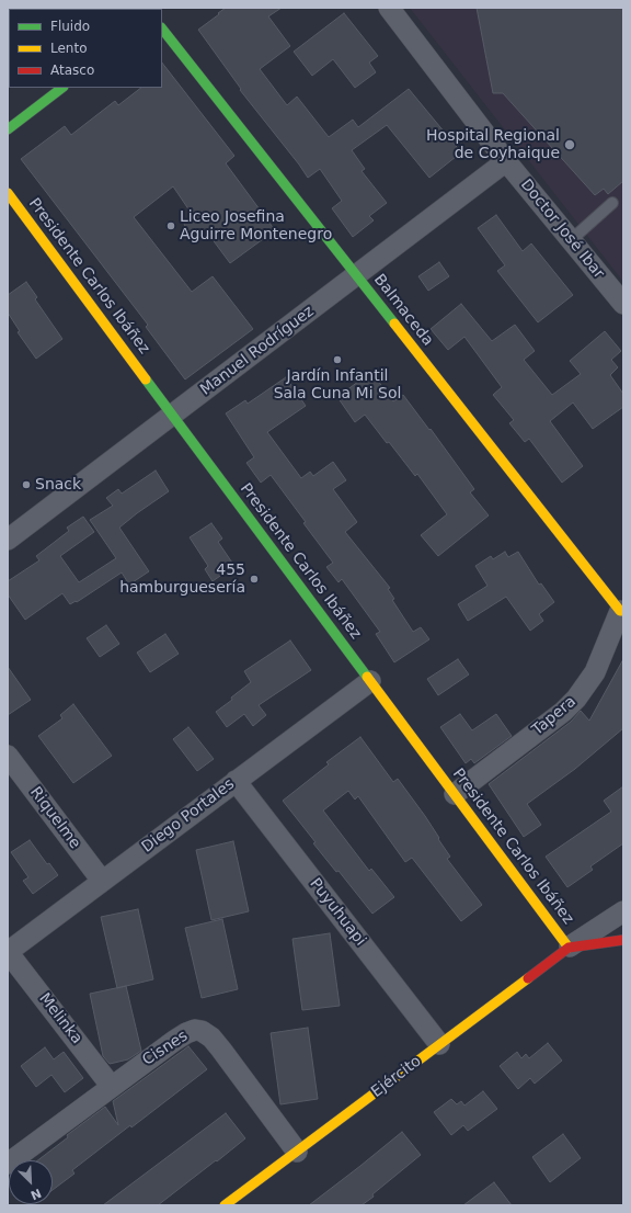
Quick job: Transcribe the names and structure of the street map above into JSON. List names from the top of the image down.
{
  "streets": {
    "street": [
      "Doctor José Ibar",
      "Presidente Carlos Ibáñez",
      "Balmaceda",
      "Manuel Rodríguez",
      "Tapera",
      "Diego Portales",
      "Riquelme",
      "Puyuhuapi",
      "Melinka",
      "Cisnes",
      "Ejército"
    ]
  },
  "crossings": [
    ["Doctor José Ibar", "Manuel Rodríguez"],
    ["Presidente Carlos Ibáñez", "Manuel Rodríguez"],
    ["Presidente Carlos Ibáñez", "Tapera"],
    ["Presidente Carlos Ibáñez", "Diego Portales"],
    ["Presidente Carlos Ibáñez", "Ejército"],
    ["Balmaceda", "Manuel Rodríguez"],
    ["Balmaceda", "Tapera"],
    ["Diego Portales", "Riquelme"],
    ["Diego Portales", "Puyuhuapi"],
    ["Diego Portales", "Melinka"],
    ["Puyuhuapi", "Ejército"],
    ["Melinka", "Cisnes"],
    ["Cisnes", "Ejército"]
  ],
  "places": [
    "Hospital Regional de Coyhaique",
    "Liceo Josefina Aguirre Montenegro",
    "Jardín Infantil Sala Cuna Mi Sol",
    "Snack",
    "455 hamburguesería"
  ],
  "legend": ["Fluido", "Lento", "Atasco"],
  "north": "bottom right"
}
